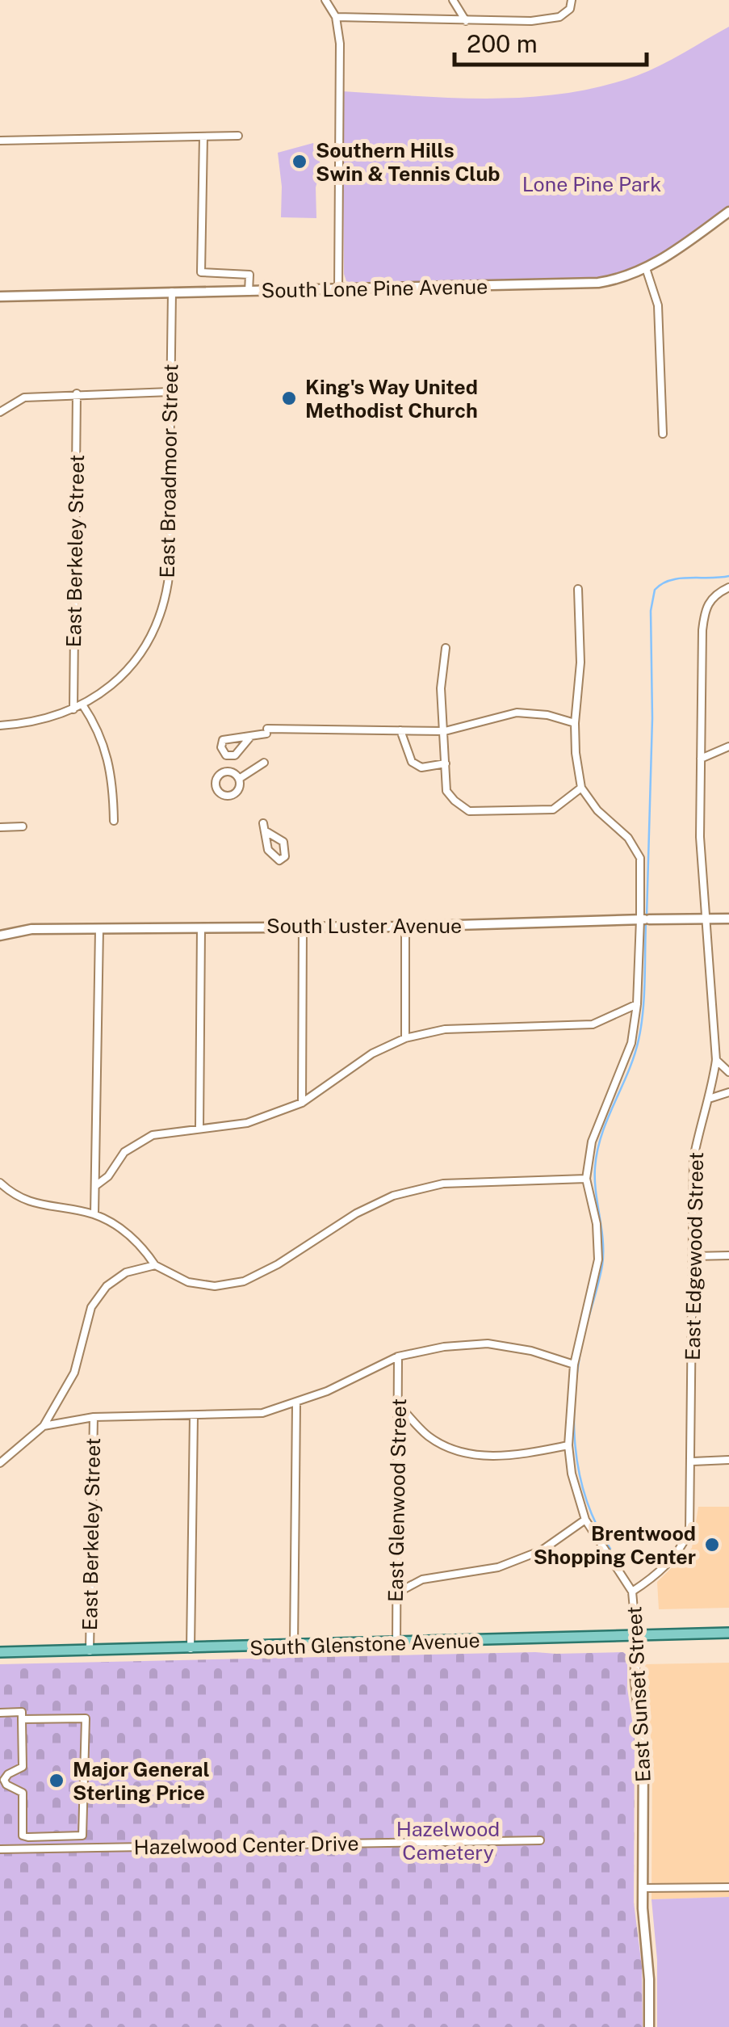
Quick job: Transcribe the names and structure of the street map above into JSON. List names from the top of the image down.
{
  "streets": {
    "main road": [
      "South Lone Pine Avenue",
      "South Luster Avenue",
      "South Glenstone Avenue",
      "East Sunset Street"
    ],
    "street": [
      "East Broadmoor Street",
      "East Berkeley Street",
      "East Edgewood Street",
      "East Glenwood Street",
      "Hazelwood Center Drive"
    ]
  },
  "crossings": [
    ["South Lone Pine Avenue", "East Broadmoor Street"],
    ["East Broadmoor Street", "East Berkeley Street"],
    ["East Berkeley Street", "South Glenstone Avenue"],
    ["South Luster Avenue", "East Edgewood Street"],
    ["South Luster Avenue", "East Sunset Street"],
    ["East Edgewood Street", "East Sunset Street"],
    ["East Glenwood Street", "South Glenstone Avenue"],
    ["South Glenstone Avenue", "East Sunset Street"]
  ],
  "parks": ["Lone Pine Park", "Hazelwood Cemetery"],
  "places": [
    "Southern Hills Swin & Tennis Club",
    "King's Way United Methodist Church",
    "Brentwood Shopping Center",
    "Major General Sterling Price"
  ],
  "scale_bar": "200 m"
}
